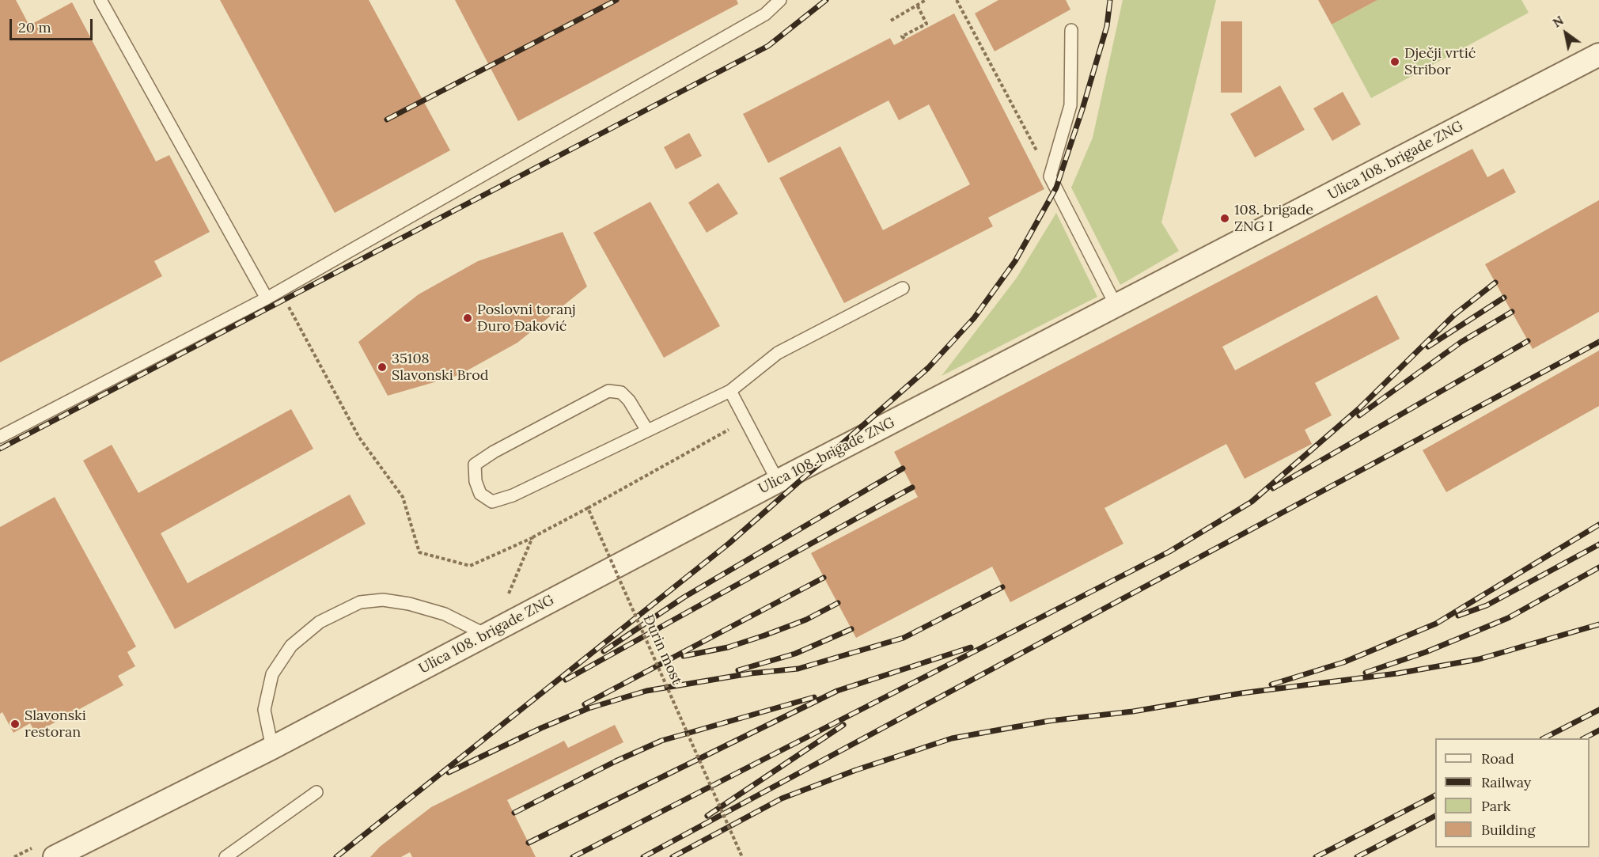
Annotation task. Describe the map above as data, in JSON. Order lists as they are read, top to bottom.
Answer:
{
  "streets": {
    "street": ["Ulica 108. brigade ZNG"],
    "path": ["Đurin most"]
  },
  "places": [
    "Dječji vrtić Stribor",
    "108. brigade ZNG I",
    "Poslovni toranj Đuro Đaković",
    "35108 Slavonski Brod",
    "Slavonski restoran"
  ],
  "legend": [
    "Road",
    "Railway",
    "Park",
    "Building"
  ],
  "scale_bar": "20 m",
  "north": "top left"
}
